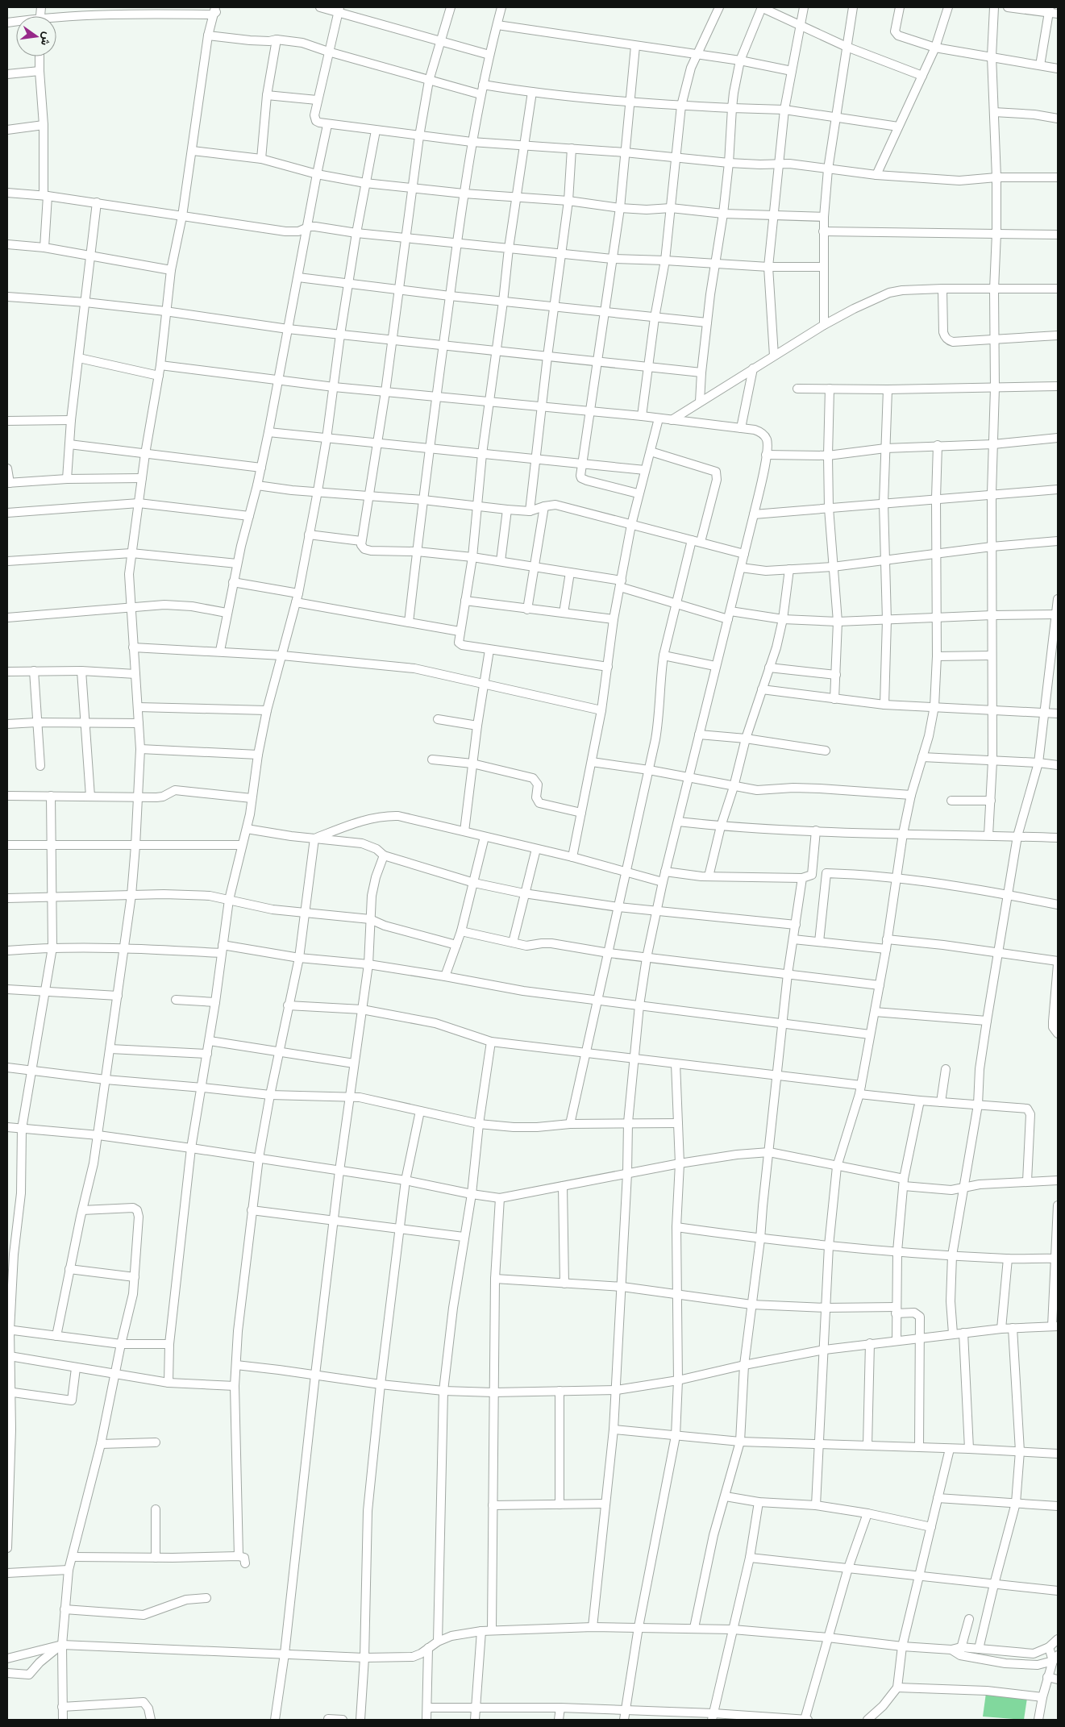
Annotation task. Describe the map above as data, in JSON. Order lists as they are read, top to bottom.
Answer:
{
  "north": "right"
}
